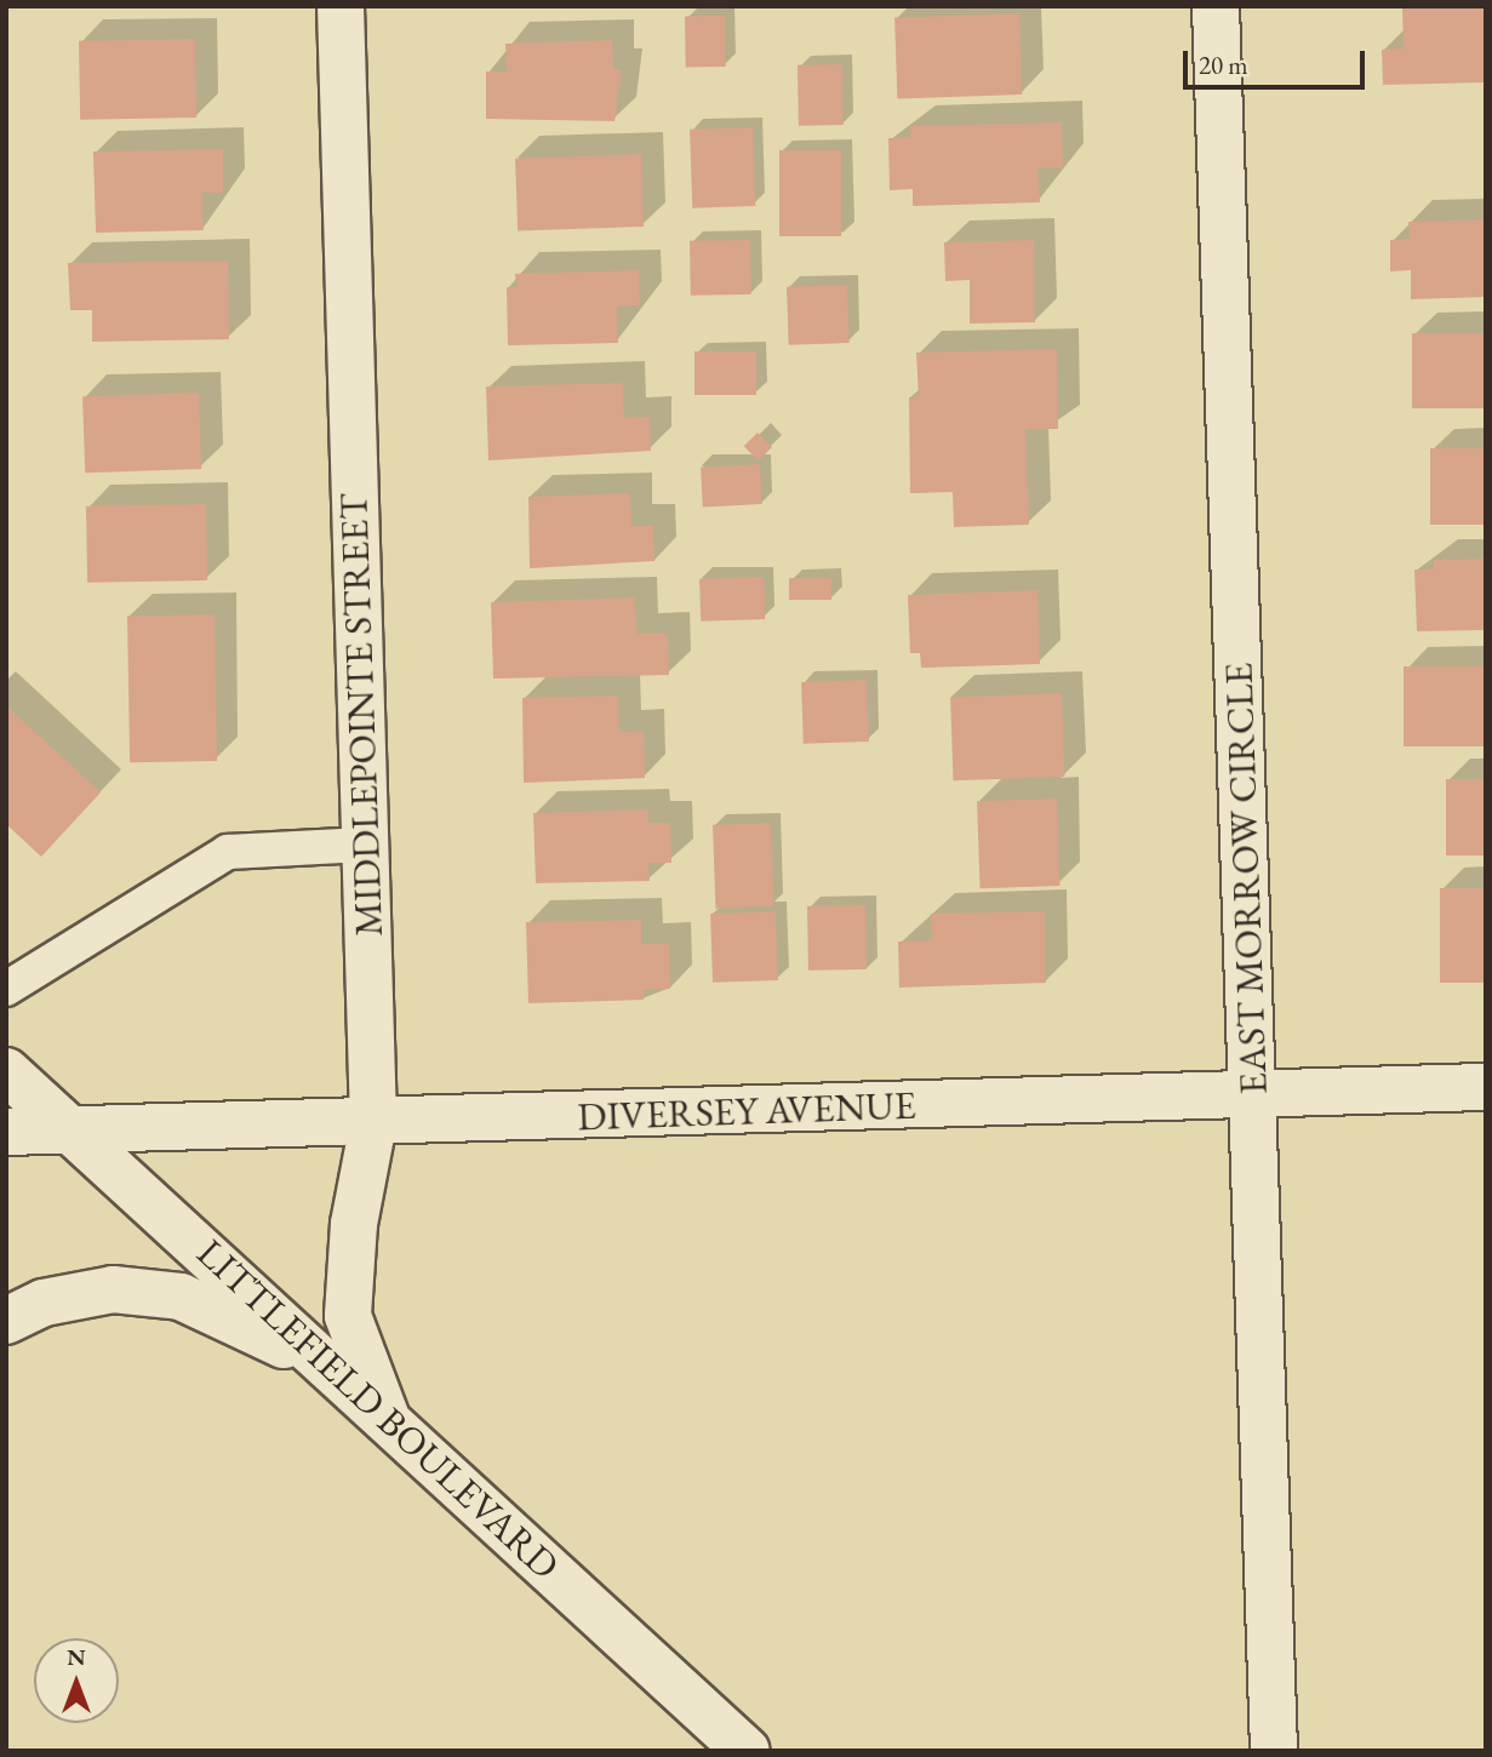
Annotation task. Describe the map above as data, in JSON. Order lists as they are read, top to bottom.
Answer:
{
  "streets": {
    "street": [
      "MIDDLEPOINTE STREET",
      "EAST MORROW CIRCLE",
      "DIVERSEY AVENUE",
      "LITTLEFIELD BOULEVARD"
    ]
  },
  "crossings": [
    ["MIDDLEPOINTE STREET", "DIVERSEY AVENUE"],
    ["MIDDLEPOINTE STREET", "LITTLEFIELD BOULEVARD"],
    ["EAST MORROW CIRCLE", "DIVERSEY AVENUE"],
    ["DIVERSEY AVENUE", "LITTLEFIELD BOULEVARD"]
  ],
  "scale_bar": "20 m",
  "north": "top"
}
